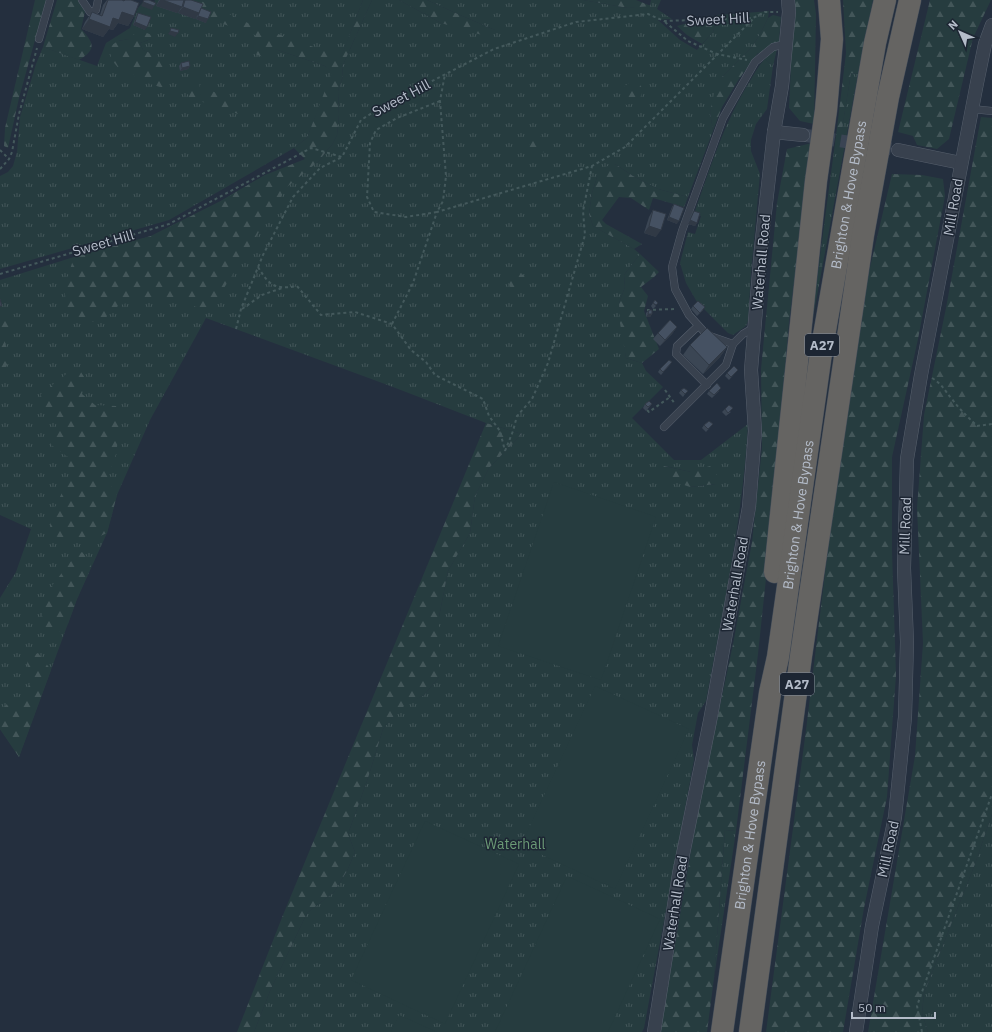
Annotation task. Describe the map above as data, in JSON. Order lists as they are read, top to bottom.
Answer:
{
  "streets": {
    "highway": ["Brighton & Hove Bypass", "A27"],
    "street": ["Mill Road", "Waterhall Road"],
    "path": ["Sweet Hill"]
  },
  "crossings": [
    ["Sweet Hill", "Waterhall Road"]
  ],
  "parks": ["Waterhall"],
  "scale_bar": "50 m",
  "north": "top left"
}
